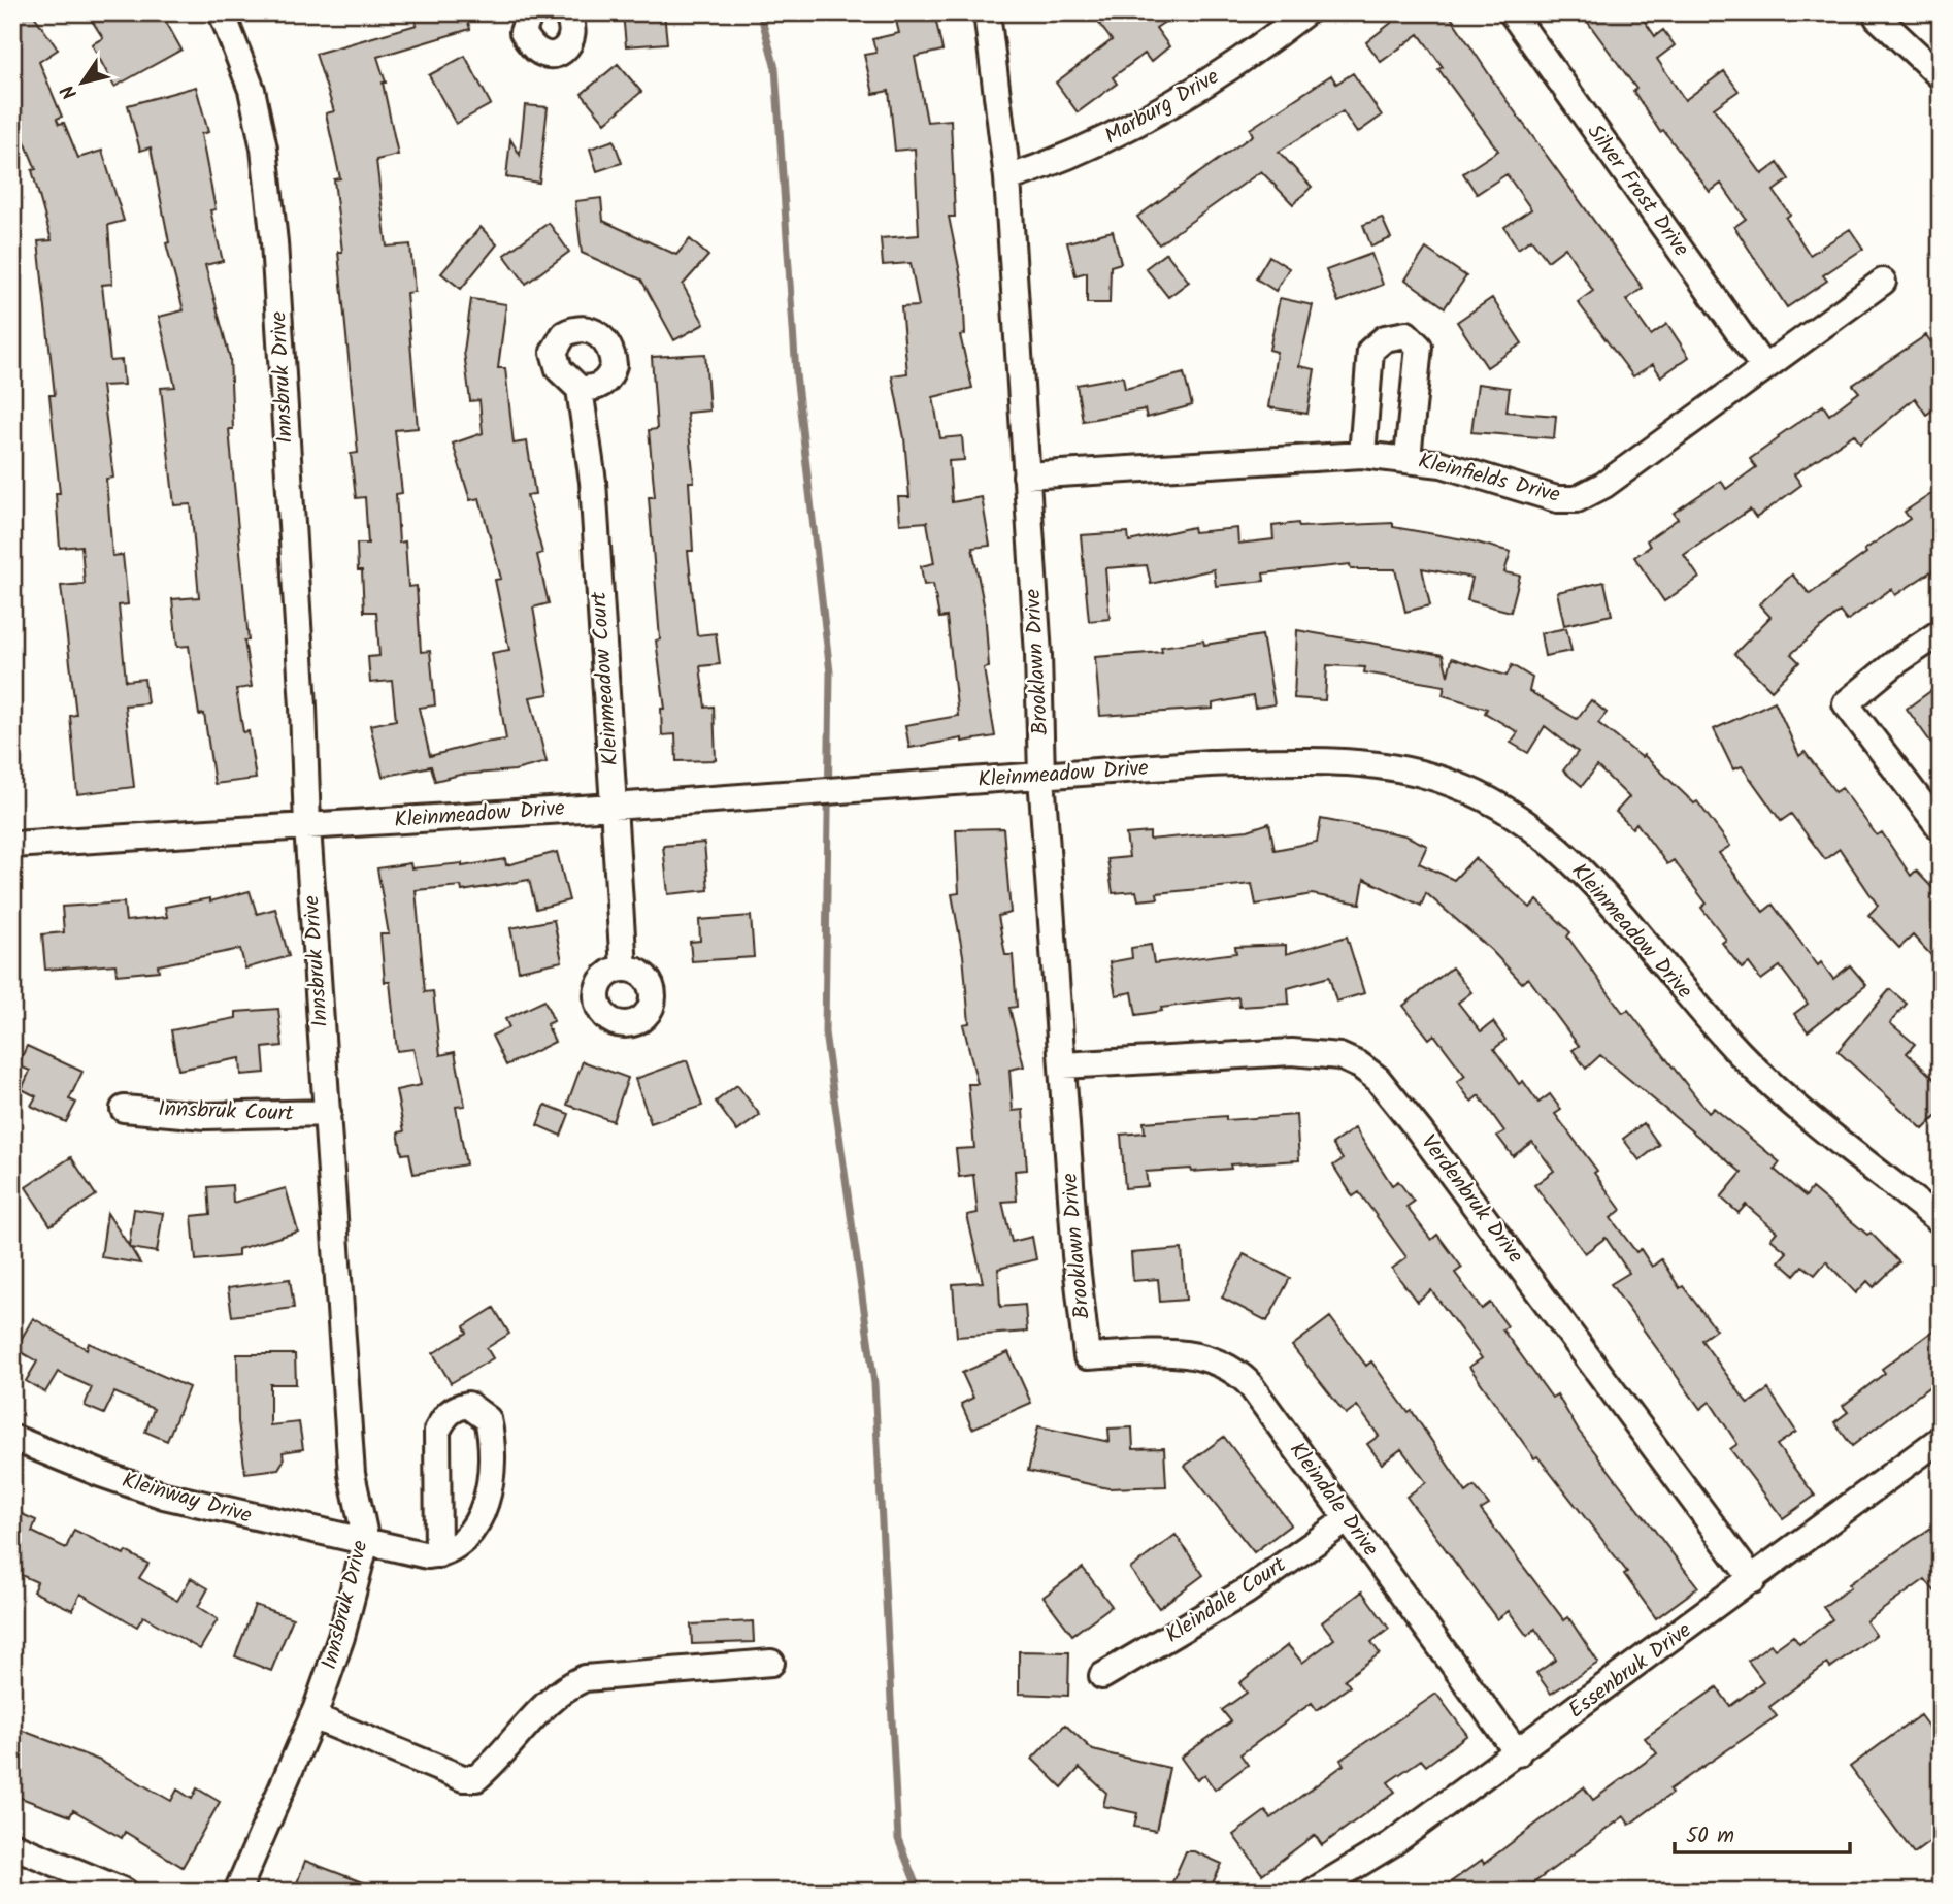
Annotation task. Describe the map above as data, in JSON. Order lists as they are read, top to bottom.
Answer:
{
  "streets": {
    "street": [
      "Marburg Drive",
      "Silver Frost Drive",
      "Innsbruk Drive",
      "Kleinfields Drive",
      "Brooklawn Drive",
      "Kleinmeadow Court",
      "Kleinmeadow Drive",
      "Innsbruk Court",
      "Verdenbruk Drive",
      "Kleinway Drive",
      "Kleindale Drive",
      "Kleindale Court",
      "Essenbruk Drive"
    ]
  },
  "crossings": [
    ["Marburg Drive", "Brooklawn Drive"],
    ["Silver Frost Drive", "Kleinfields Drive"],
    ["Innsbruk Drive", "Kleinmeadow Drive"],
    ["Innsbruk Drive", "Innsbruk Court"],
    ["Innsbruk Drive", "Kleinway Drive"],
    ["Kleinfields Drive", "Brooklawn Drive"],
    ["Brooklawn Drive", "Kleinmeadow Drive"],
    ["Brooklawn Drive", "Verdenbruk Drive"],
    ["Brooklawn Drive", "Kleindale Drive"],
    ["Kleinmeadow Court", "Kleinmeadow Drive"],
    ["Verdenbruk Drive", "Essenbruk Drive"],
    ["Kleindale Drive", "Kleindale Court"],
    ["Kleindale Drive", "Essenbruk Drive"]
  ],
  "scale_bar": "50 m",
  "north": "bottom left"
}
